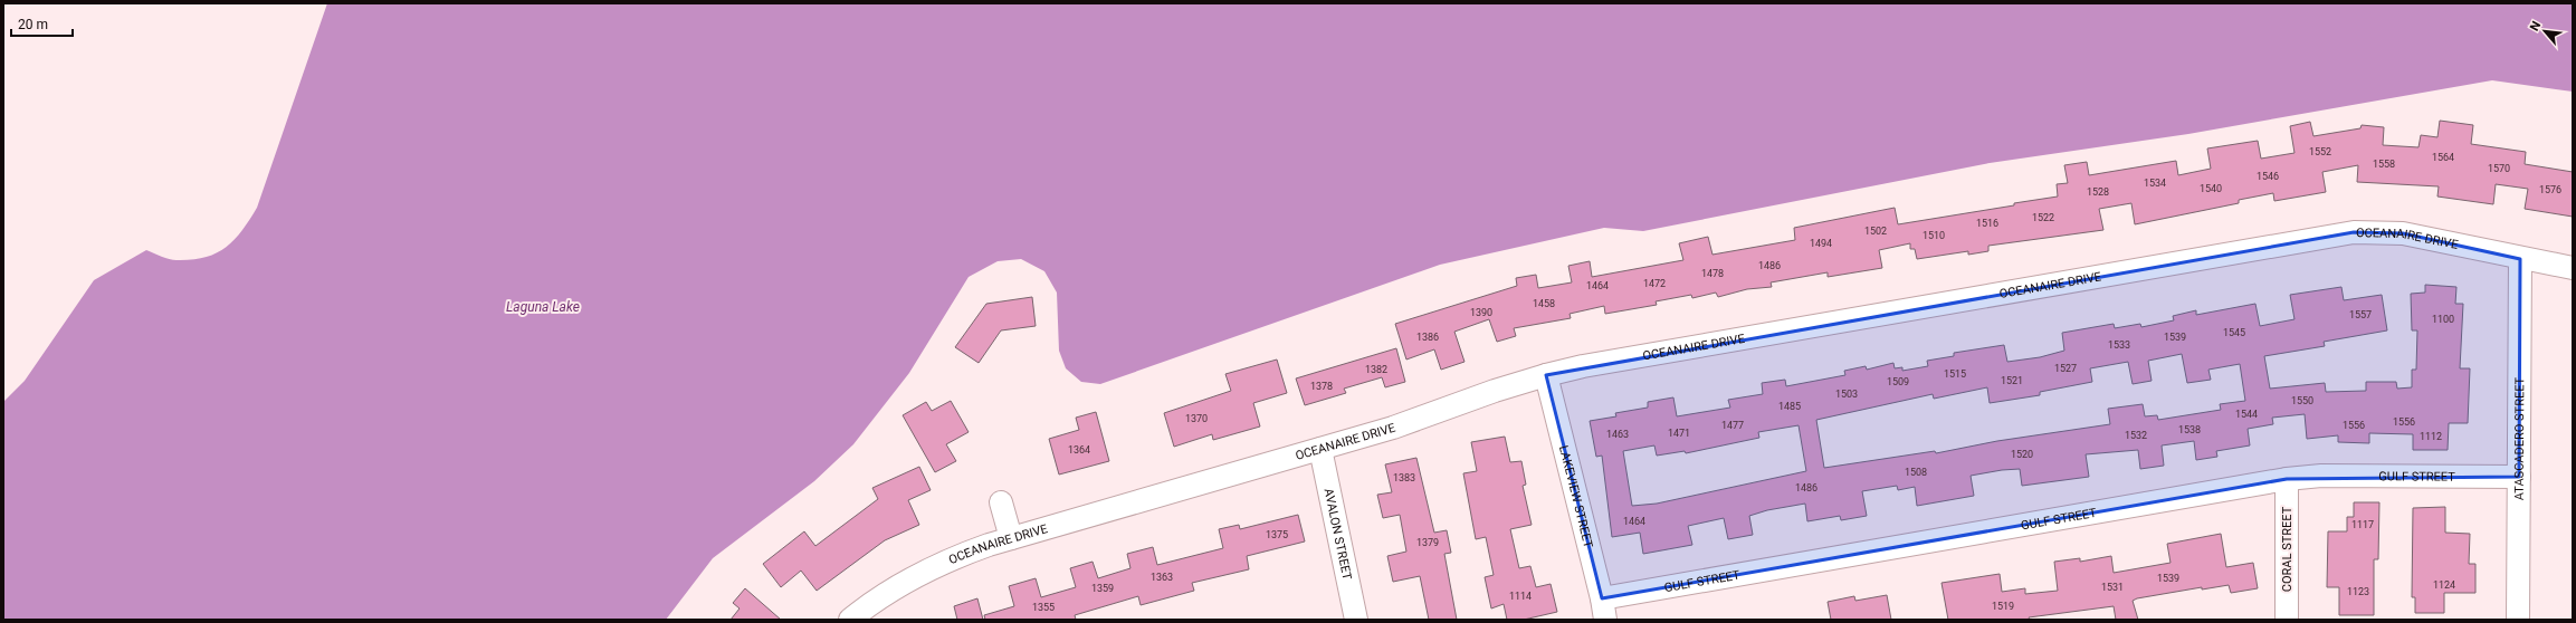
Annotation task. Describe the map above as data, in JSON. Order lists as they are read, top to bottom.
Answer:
{
  "streets": {
    "street": [
      "OCEANAIRE DRIVE",
      "ATASCADERO STREET",
      "GULF STREET",
      "LAKEVIEW STREET",
      "AVALON STREET",
      "CORAL STREET"
    ]
  },
  "crossings": [
    ["OCEANAIRE DRIVE", "ATASCADERO STREET"],
    ["OCEANAIRE DRIVE", "LAKEVIEW STREET"],
    ["OCEANAIRE DRIVE", "AVALON STREET"],
    ["ATASCADERO STREET", "GULF STREET"],
    ["GULF STREET", "LAKEVIEW STREET"],
    ["GULF STREET", "CORAL STREET"]
  ],
  "water": ["Laguna Lake"],
  "house_numbers": [
    "1552",
    "1564",
    "1558",
    "1570",
    "1546",
    "1534",
    "1540",
    "1576",
    "1528",
    "1522",
    "1516",
    "1502",
    "1510",
    "1494",
    "1486",
    "1478",
    "1472",
    "1464",
    "1458",
    "1390",
    "1557",
    "1100",
    "1545",
    "1386",
    "1539",
    "1533",
    "1527",
    "1382",
    "1515",
    "1521",
    "1509",
    "1378",
    "1503",
    "1550",
    "1485",
    "1544",
    "1370",
    "1556",
    "1477",
    "1556",
    "1538",
    "1471",
    "1463",
    "1532",
    "1112",
    "1364",
    "1520",
    "1508",
    "1383",
    "1486",
    "1464",
    "1117",
    "1375",
    "1379",
    "1363",
    "1539",
    "1124",
    "1531",
    "1359",
    "1123",
    "1114",
    "1519",
    "1355"
  ],
  "scale_bar": "20 m",
  "north": "top left"
}
